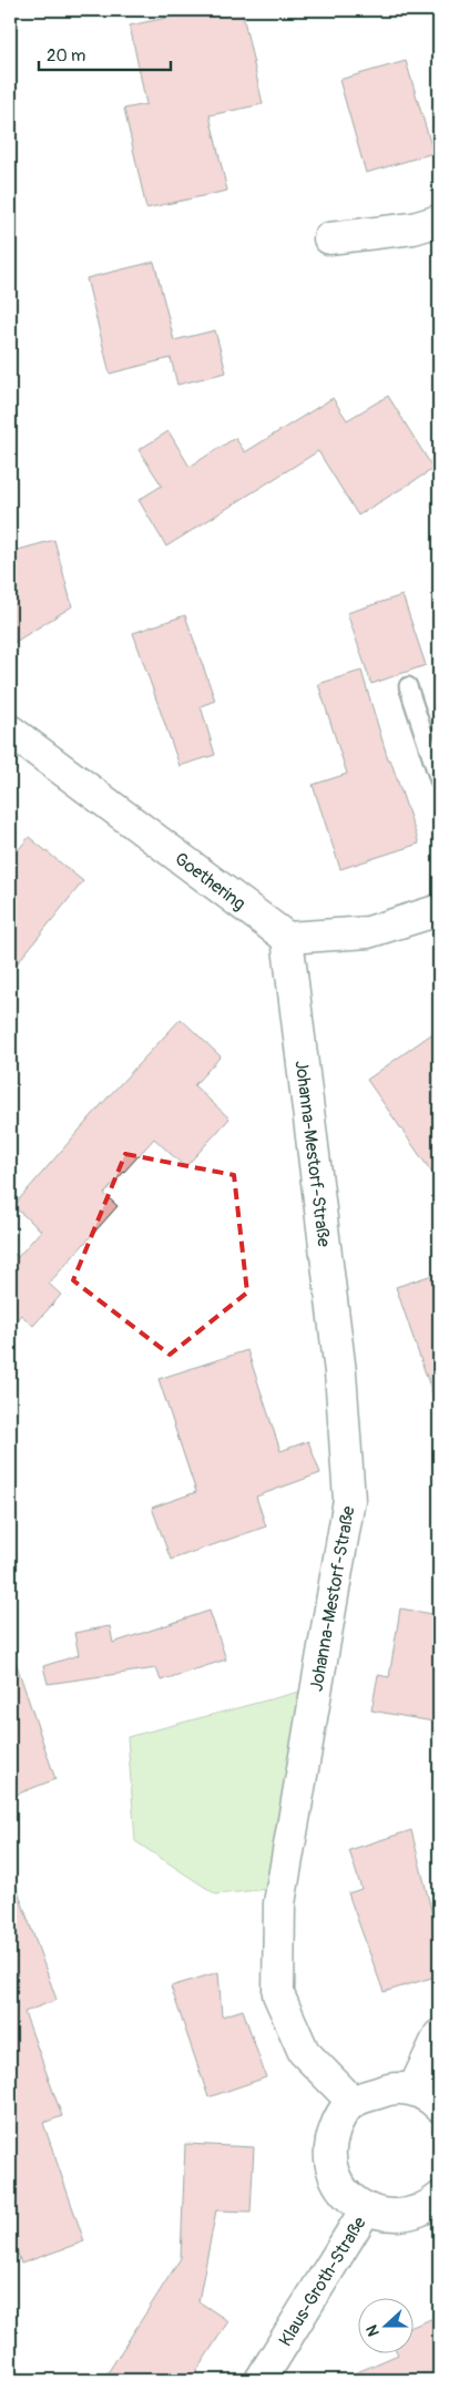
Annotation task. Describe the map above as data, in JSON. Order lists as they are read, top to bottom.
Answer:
{
  "streets": {
    "street": ["Goethering", "Johanna-Mestorf-Straße", "Klaus-Groth-Straße"]
  },
  "crossings": [
    ["Goethering", "Johanna-Mestorf-Straße"],
    ["Johanna-Mestorf-Straße", "Klaus-Groth-Straße"]
  ],
  "scale_bar": "20 m",
  "north": "left"
}
